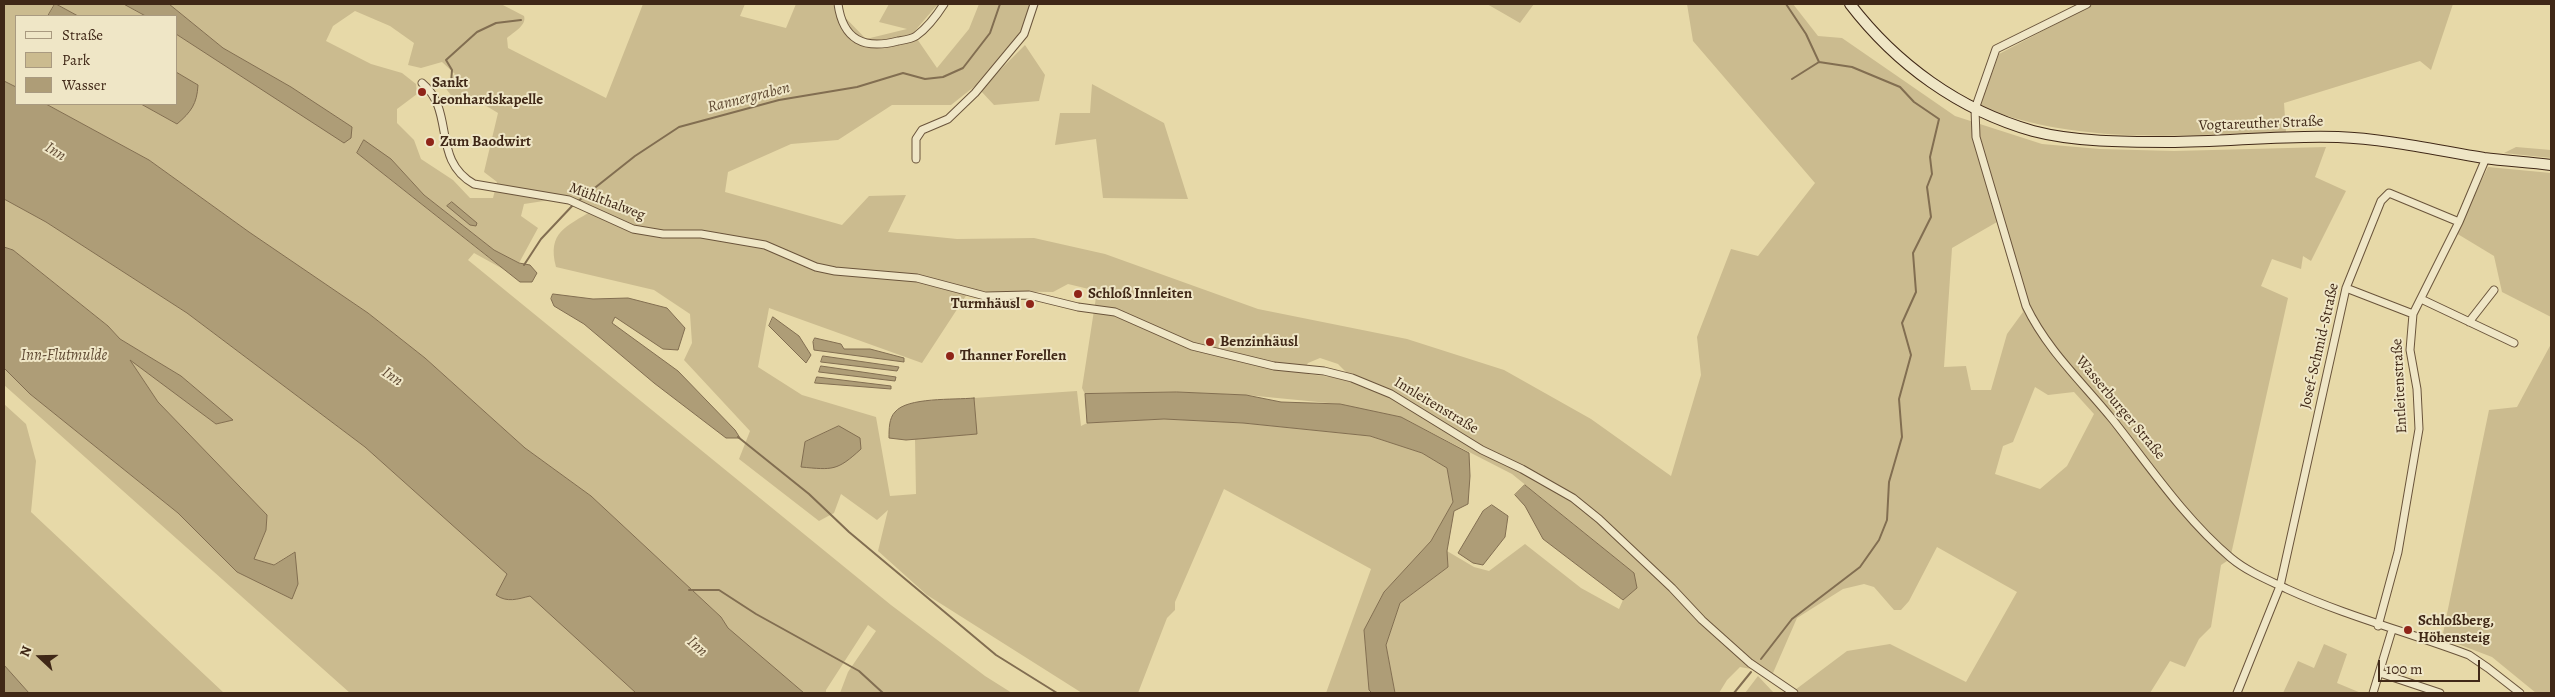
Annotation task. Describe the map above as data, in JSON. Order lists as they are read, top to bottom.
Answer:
{
  "streets": {
    "main road": ["Vogtareuther Straße"],
    "street": [
      "Mühlthalweg",
      "Josef-Schmid-Straße",
      "Entleitenstraße",
      "Innleitenstraße",
      "Wasserburger Straße"
    ]
  },
  "crossings": [
    ["Vogtareuther Straße", "Entleitenstraße"],
    ["Vogtareuther Straße", "Wasserburger Straße"],
    ["Mühlthalweg", "Innleitenstraße"],
    ["Josef-Schmid-Straße", "Entleitenstraße"],
    ["Josef-Schmid-Straße", "Wasserburger Straße"],
    ["Entleitenstraße", "Wasserburger Straße"]
  ],
  "water": ["Rannergraben", "Inn", "Inn-Flutmulde"],
  "places": [
    "Sankt Leonhardskapelle",
    "Zum Baodwirt",
    "Schloß Innleiten",
    "Turmhäusl",
    "Benzinhäusl",
    "Thanner Forellen",
    "Schloßberg, Höhensteig"
  ],
  "legend": ["Straße", "Park", "Wasser"],
  "scale_bar": "100 m",
  "north": "left"
}
